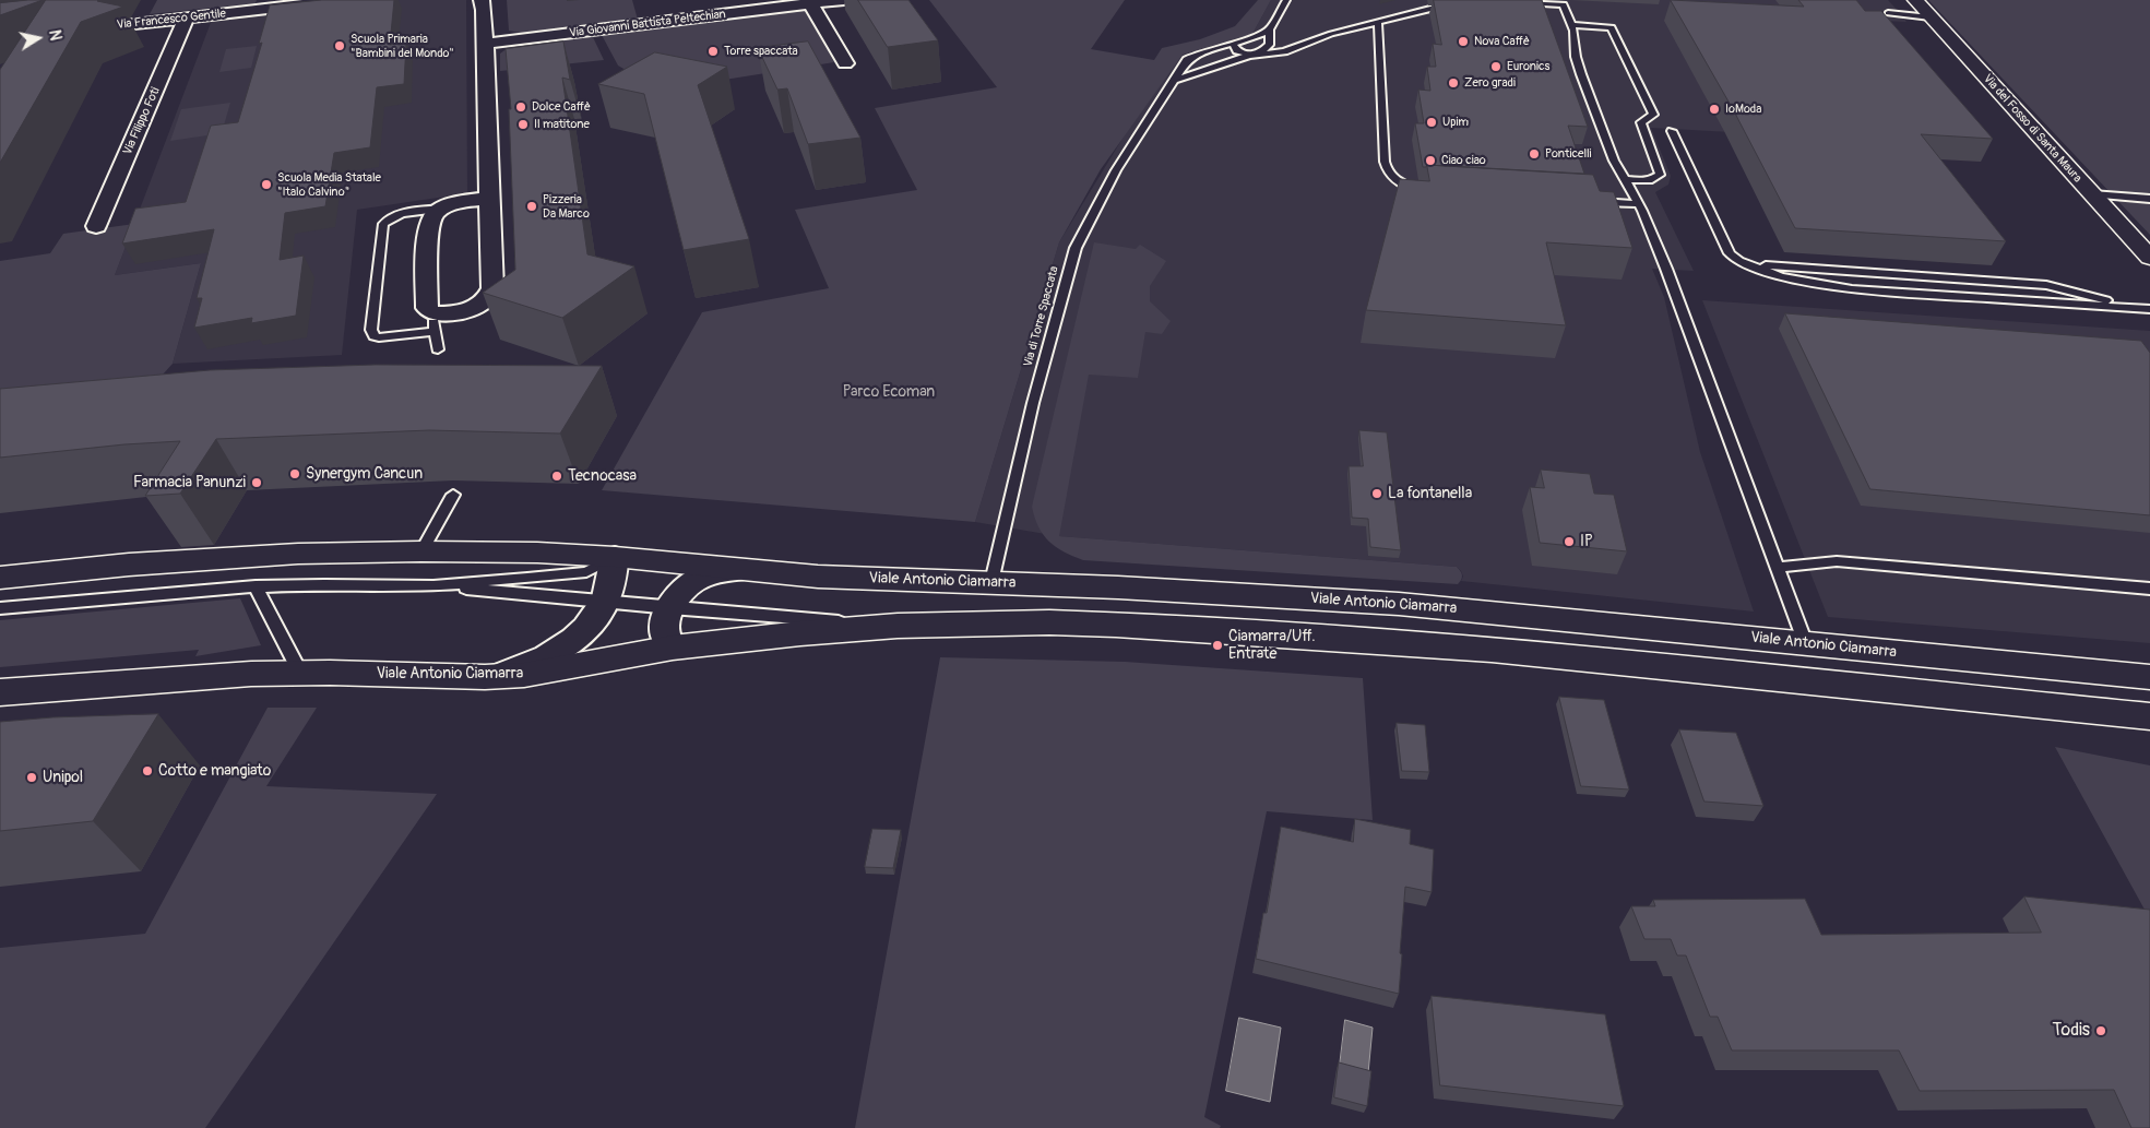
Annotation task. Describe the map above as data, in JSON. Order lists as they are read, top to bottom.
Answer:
{
  "streets": {
    "street": [
      "Via Francesco Gentile",
      "Via Giovanni Battista Peltechian",
      "Via Filippo Foti",
      "Via del Fosso di Santa Maura",
      "Viale Antonio Ciamarra"
    ],
    "lane": ["Via di Torre Spaccata"]
  },
  "crossings": [
    ["Via Francesco Gentile", "Via Filippo Foti"],
    ["Via di Torre Spaccata", "Viale Antonio Ciamarra"]
  ],
  "parks": ["Parco Ecoman"],
  "places": [
    "Nova Caffè",
    "Scuola Primaria \"Bambini del Mondo\"",
    "Torre spaccata",
    "Euronics",
    "Zero gradi",
    "Dolce Caffè",
    "IoModa",
    "Upim",
    "Il matitone",
    "Ponticelli",
    "Ciao ciao",
    "Scuola Media Statale \"Italo Calvino\"",
    "Pizzeria Da Marco",
    "Synergym Cancun",
    "Tecnocasa",
    "Farmacia Panunzi",
    "La fontanella",
    "IP",
    "Ciamarra/Uff. Entrate",
    "Cotto e mangiato",
    "Unipol",
    "Todis"
  ],
  "north": "right"
}
